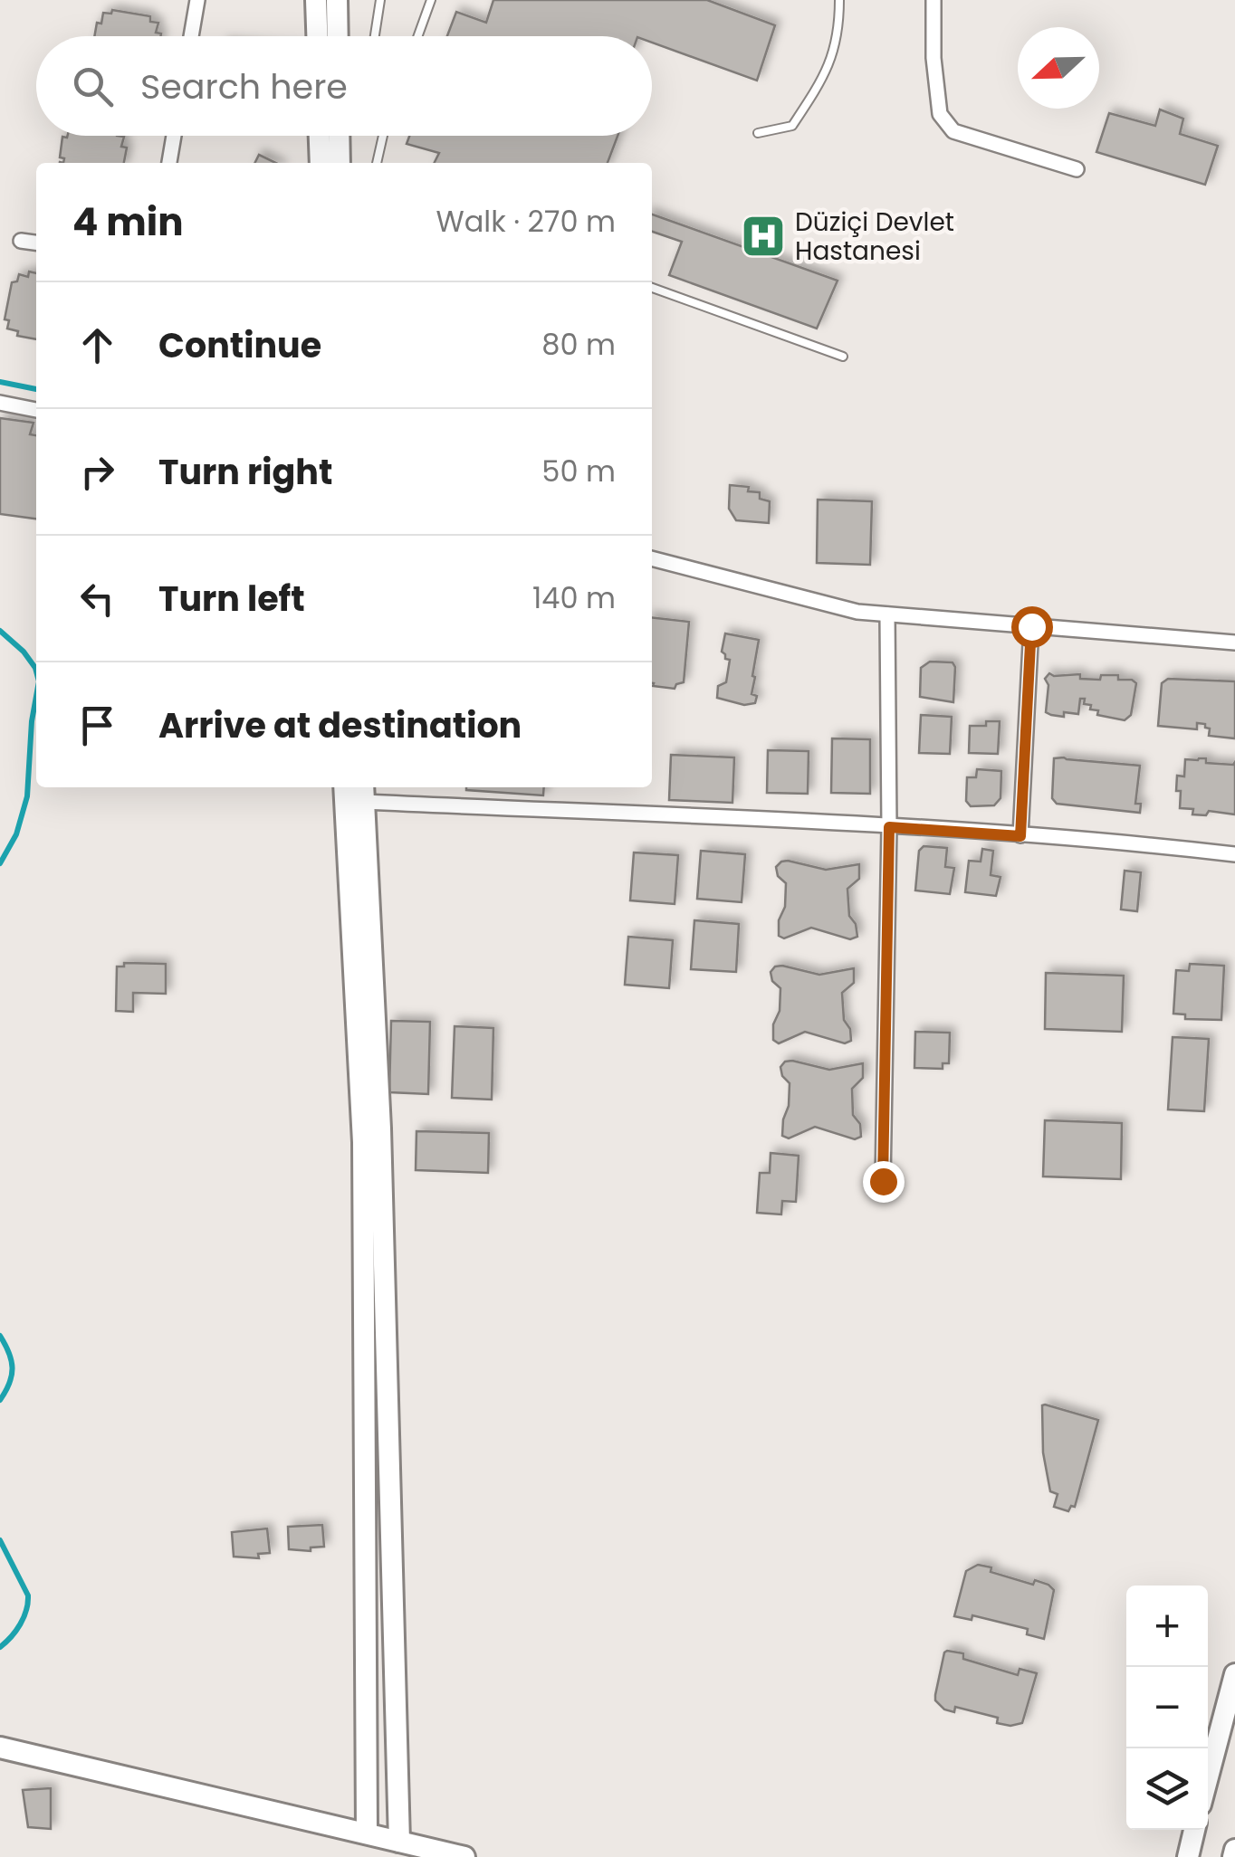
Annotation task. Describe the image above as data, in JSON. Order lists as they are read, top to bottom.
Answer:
{
  "places": {
    "hospital": ["Düziçi Devlet Hastanesi"]
  },
  "north": "left",
  "page": {
    "search": "Search here",
    "heading": ["4 min", "Walk · 270 m"],
    "list": [
      ["Continue", "80 m"],
      ["Turn right", "50 m"],
      ["Turn left", "140 m"],
      "Arrive at destination"
    ],
    "map_buttons": ["+", "−"]
  }
}
